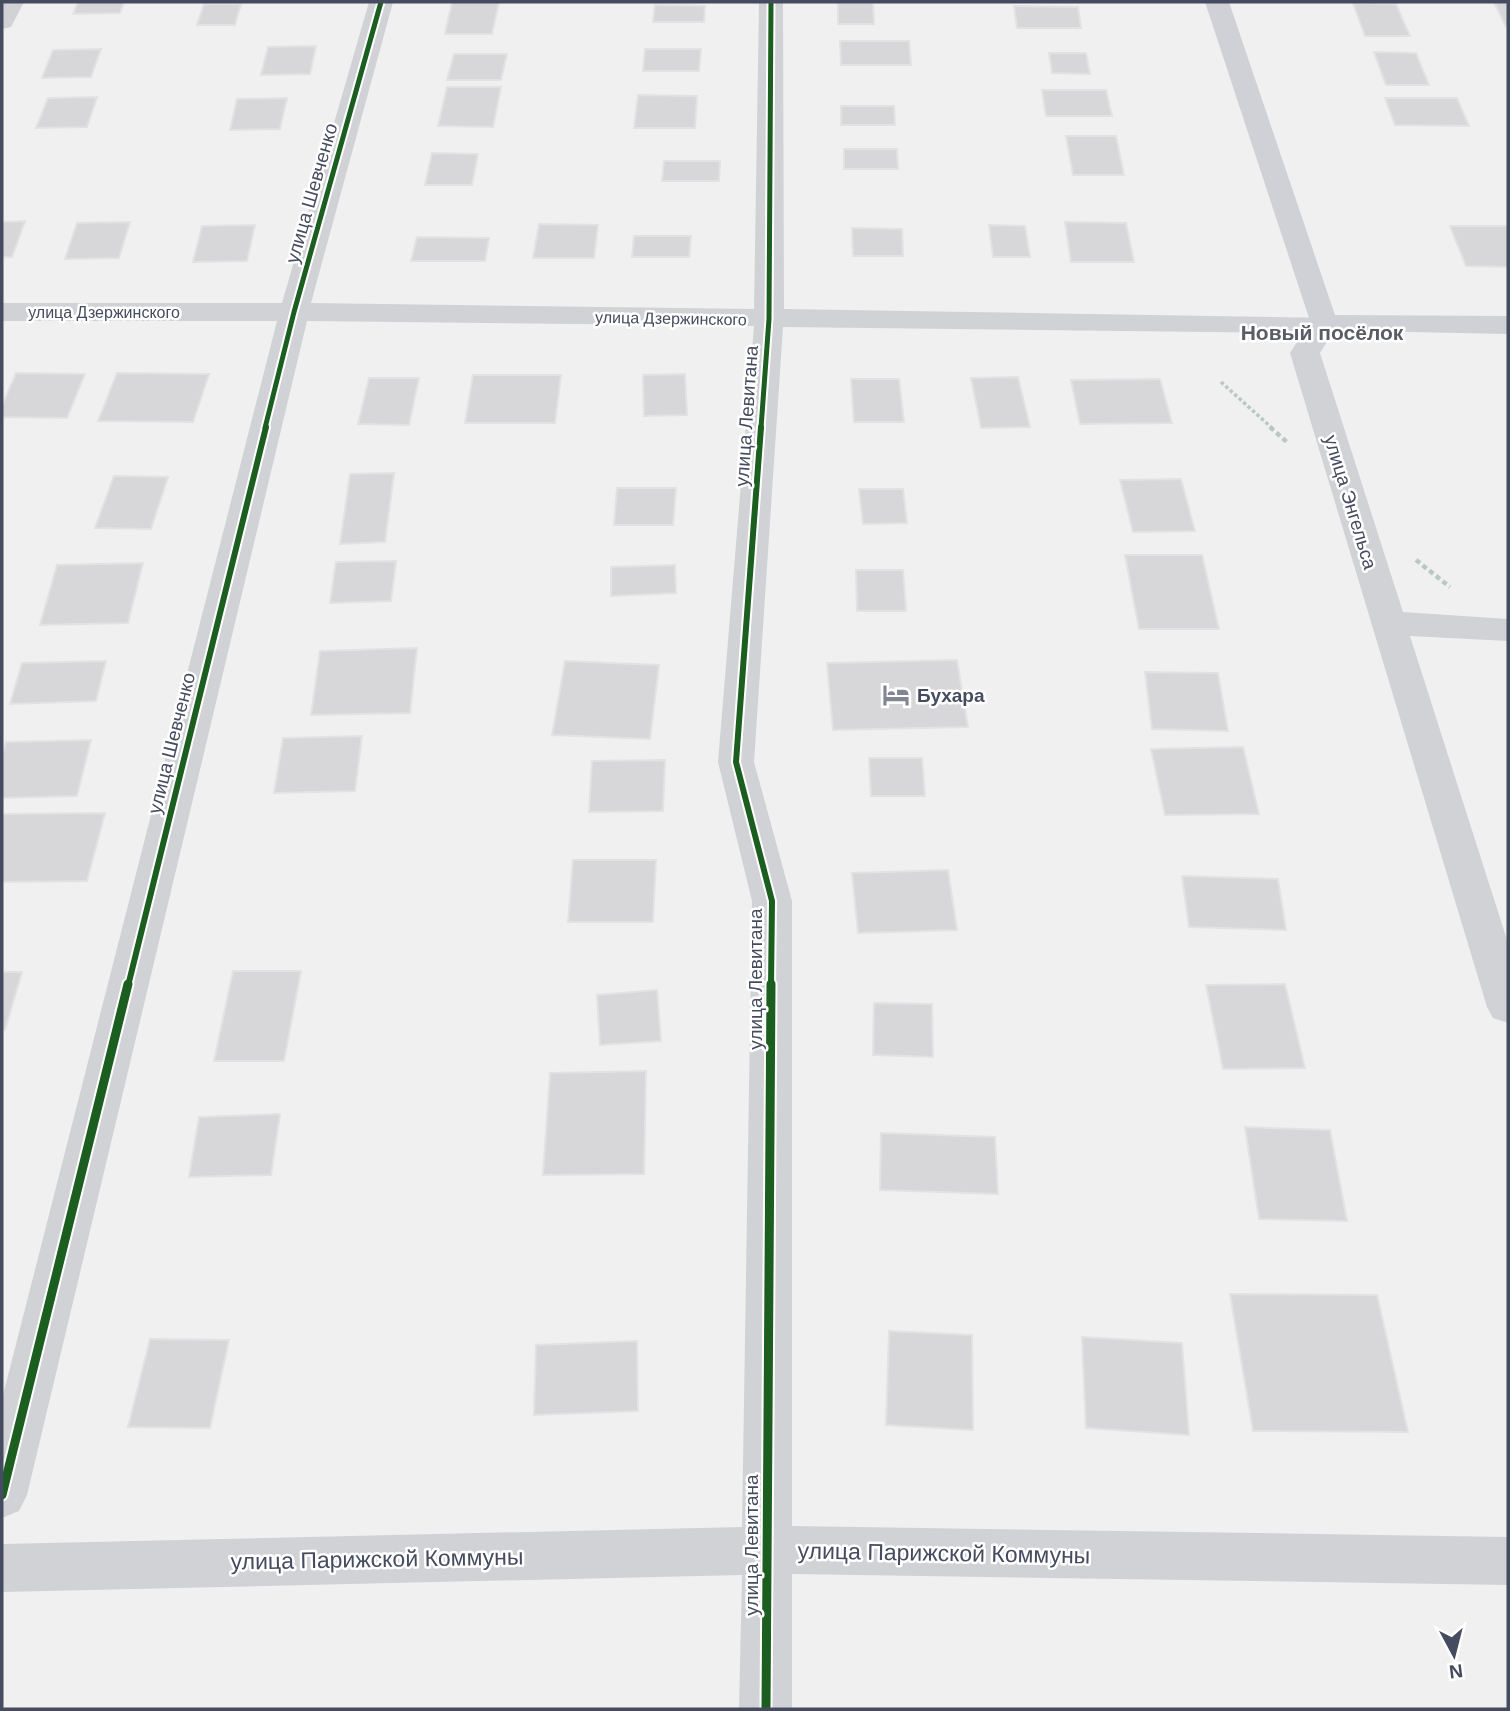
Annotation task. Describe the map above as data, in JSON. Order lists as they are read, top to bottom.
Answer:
{
  "streets": {
    "street": [
      "улица Шевченко",
      "улица Дзержинского",
      "улица Левитана",
      "улица Энгельса",
      "улица Парижской Коммуны"
    ]
  },
  "crossings": [
    ["улица Шевченко", "улица Дзержинского"],
    ["улица Дзержинского", "улица Левитана"],
    ["улица Дзержинского", "улица Энгельса"],
    ["улица Левитана", "улица Парижской Коммуны"]
  ],
  "districts": ["Новый посёлок"],
  "places": {
    "hotel": ["Бухара"]
  },
  "north": "bottom"
}
